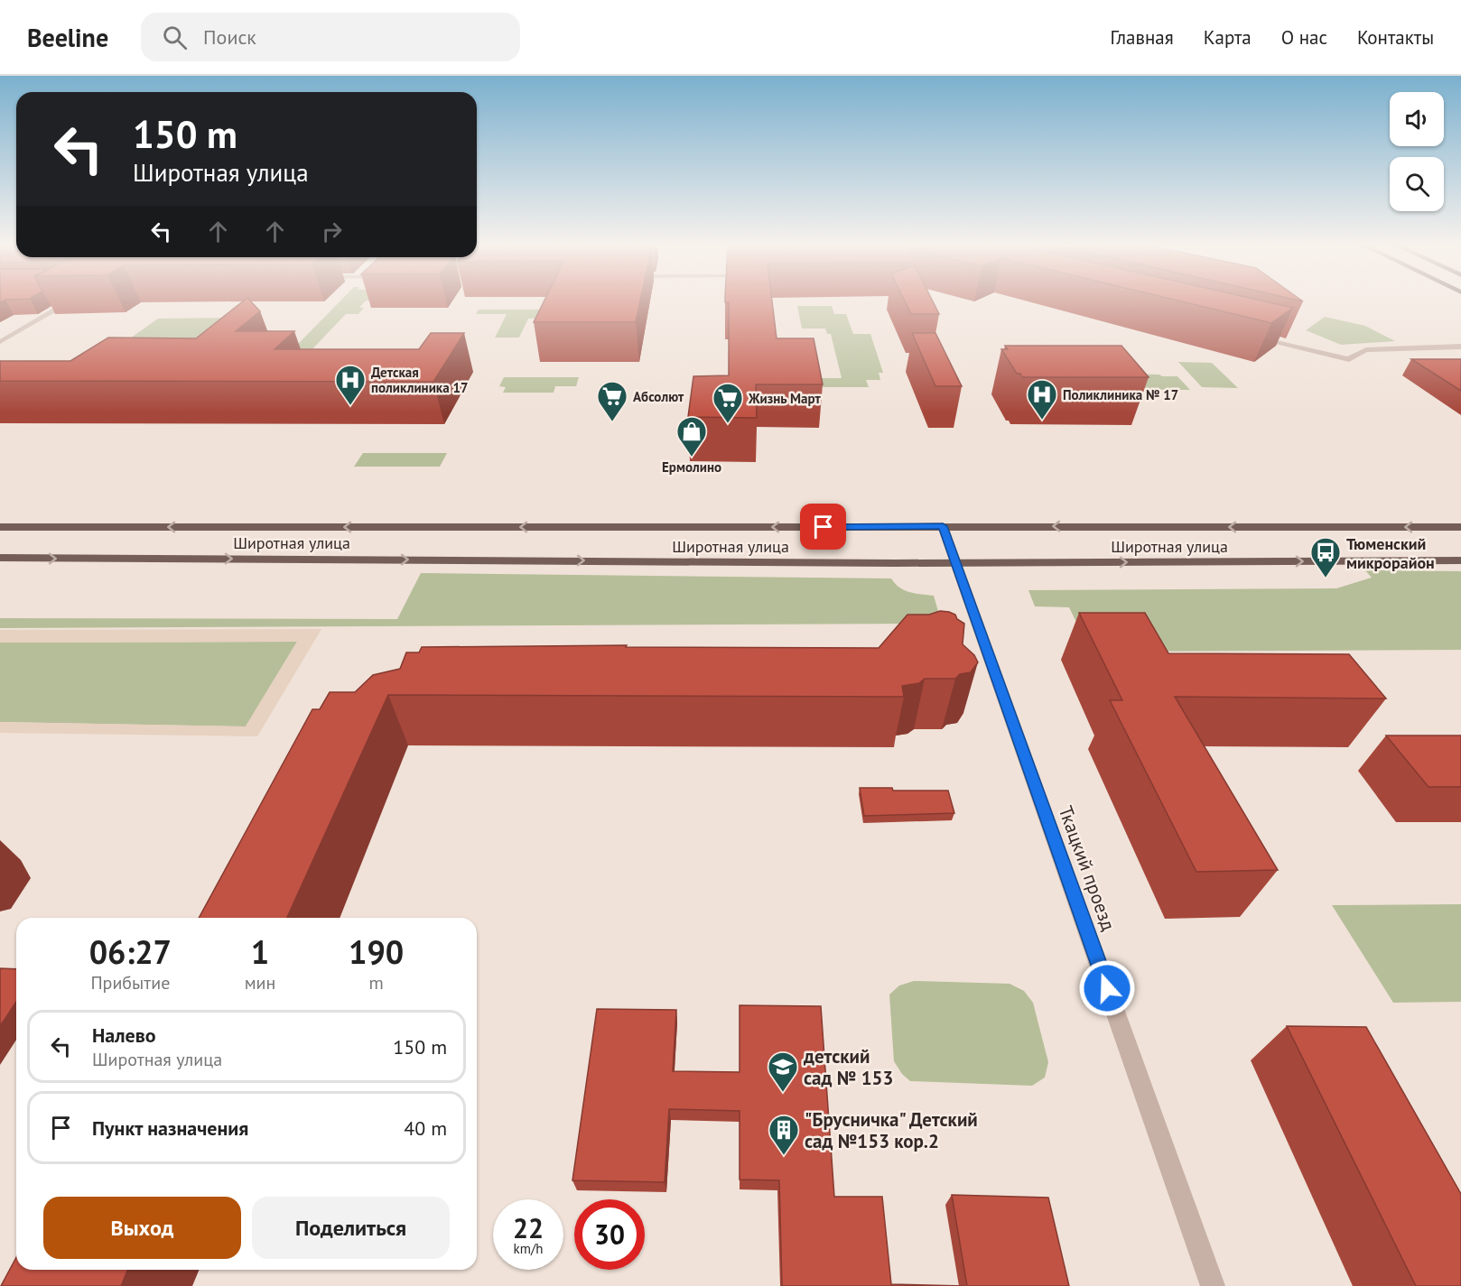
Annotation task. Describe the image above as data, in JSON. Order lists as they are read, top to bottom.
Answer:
{
  "streets": {
    "main road": ["Широтная улица"],
    "street": ["Ткацкий проезд"]
  },
  "crossings": [
    ["Широтная улица", "Ткацкий проезд"]
  ],
  "places": {
    "hospital": ["Детская поликлиника 17", "Поликлиника № 17"],
    "supermarket": ["Абсолют", "Жизнь Март"],
    "shop": ["Ермолино"],
    "bus stop": ["Тюменский микрорайон"],
    "school or university": ["детский сад № 153"],
    "building": ["\"Брусничка\" Детский сад №153 кор.2"]
  },
  "page": {
    "header": "Beeline",
    "search": "Поиск",
    "nav": [
      "Главная",
      "Карта",
      "О нас",
      "Контакты"
    ],
    "turn": ["150 m", "Широтная улица"],
    "eta": [
      "06:27",
      "Прибытие",
      "1",
      "мин",
      "190",
      "m"
    ],
    "list": [
      {
        "name": "Налево",
        "note": "Широтная улица",
        "value": "150 m"
      },
      {
        "name": "Пункт назначения",
        "value": "40 m"
      }
    ],
    "buttons": ["Выход", "Поделиться"],
    "speed": "22 km/h",
    "limit": "30"
  }
}
